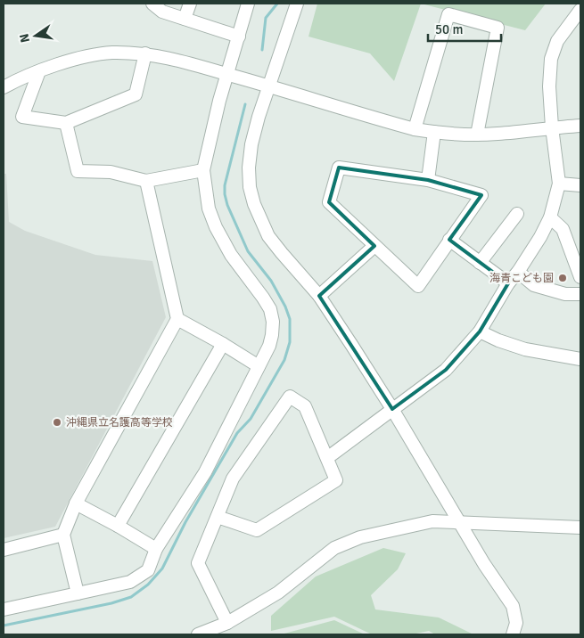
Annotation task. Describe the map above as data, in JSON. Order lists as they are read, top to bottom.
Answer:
{
  "places": ["海青こども園", "沖縄県立名護高等学校"],
  "scale_bar": "50 m",
  "north": "left"
}
